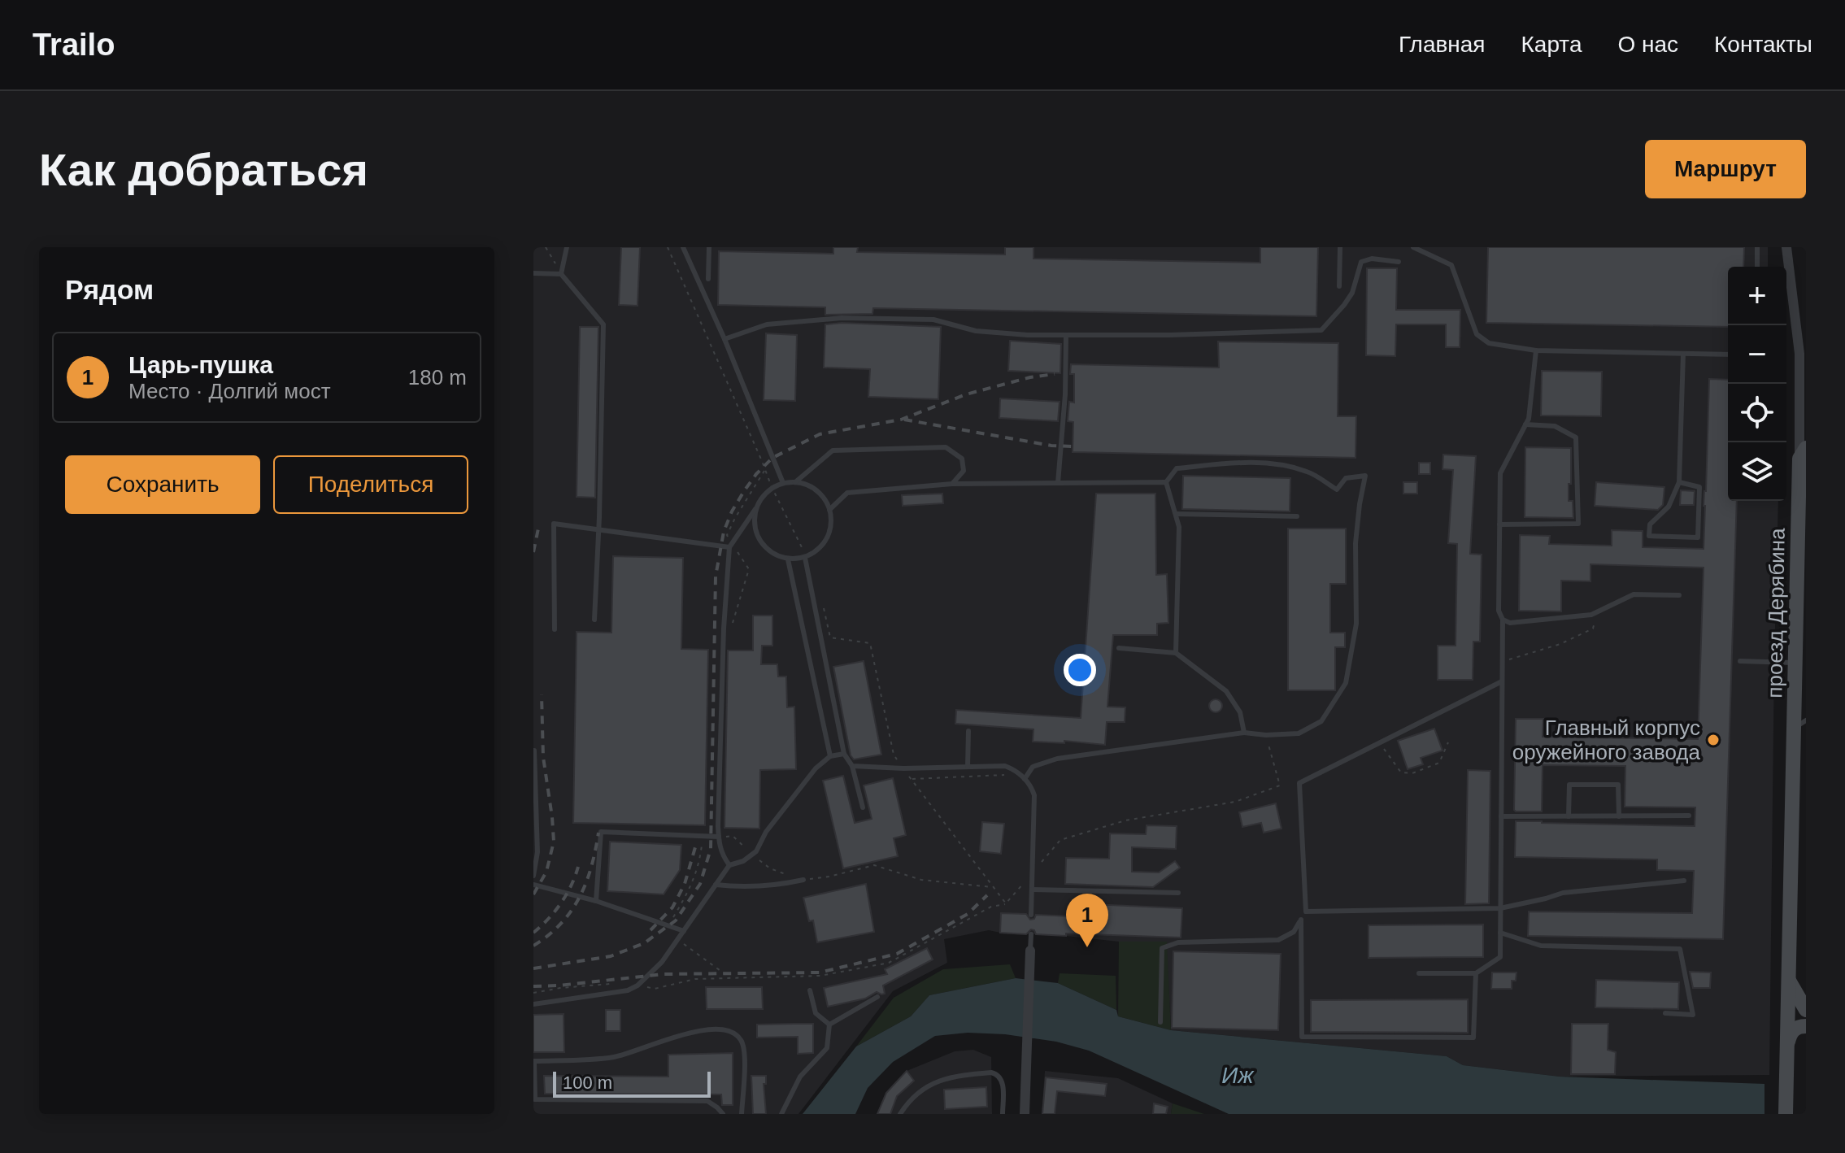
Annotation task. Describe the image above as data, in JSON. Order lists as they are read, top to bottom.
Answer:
{
  "streets": {
    "main road": ["проезд Дерябина"]
  },
  "water": ["Иж"],
  "places": ["Главный корпус оружейного завода"],
  "scale_bar": "100 m",
  "page": {
    "header": "Trailo",
    "nav": [
      "Главная",
      "Карта",
      "О нас",
      "Контакты"
    ],
    "buttons": [
      "Маршрут",
      ["Сохранить", "Поделиться"]
    ],
    "title": "Как добраться",
    "heading": "Рядом",
    "map_buttons": ["+", "−"],
    "list": [
      {
        "mark": "1",
        "name": "Царь-пушка",
        "note": "Место · Долгий мост",
        "value": "180 m"
      }
    ],
    "pins": "1",
    "scale": "100 m"
  }
}
